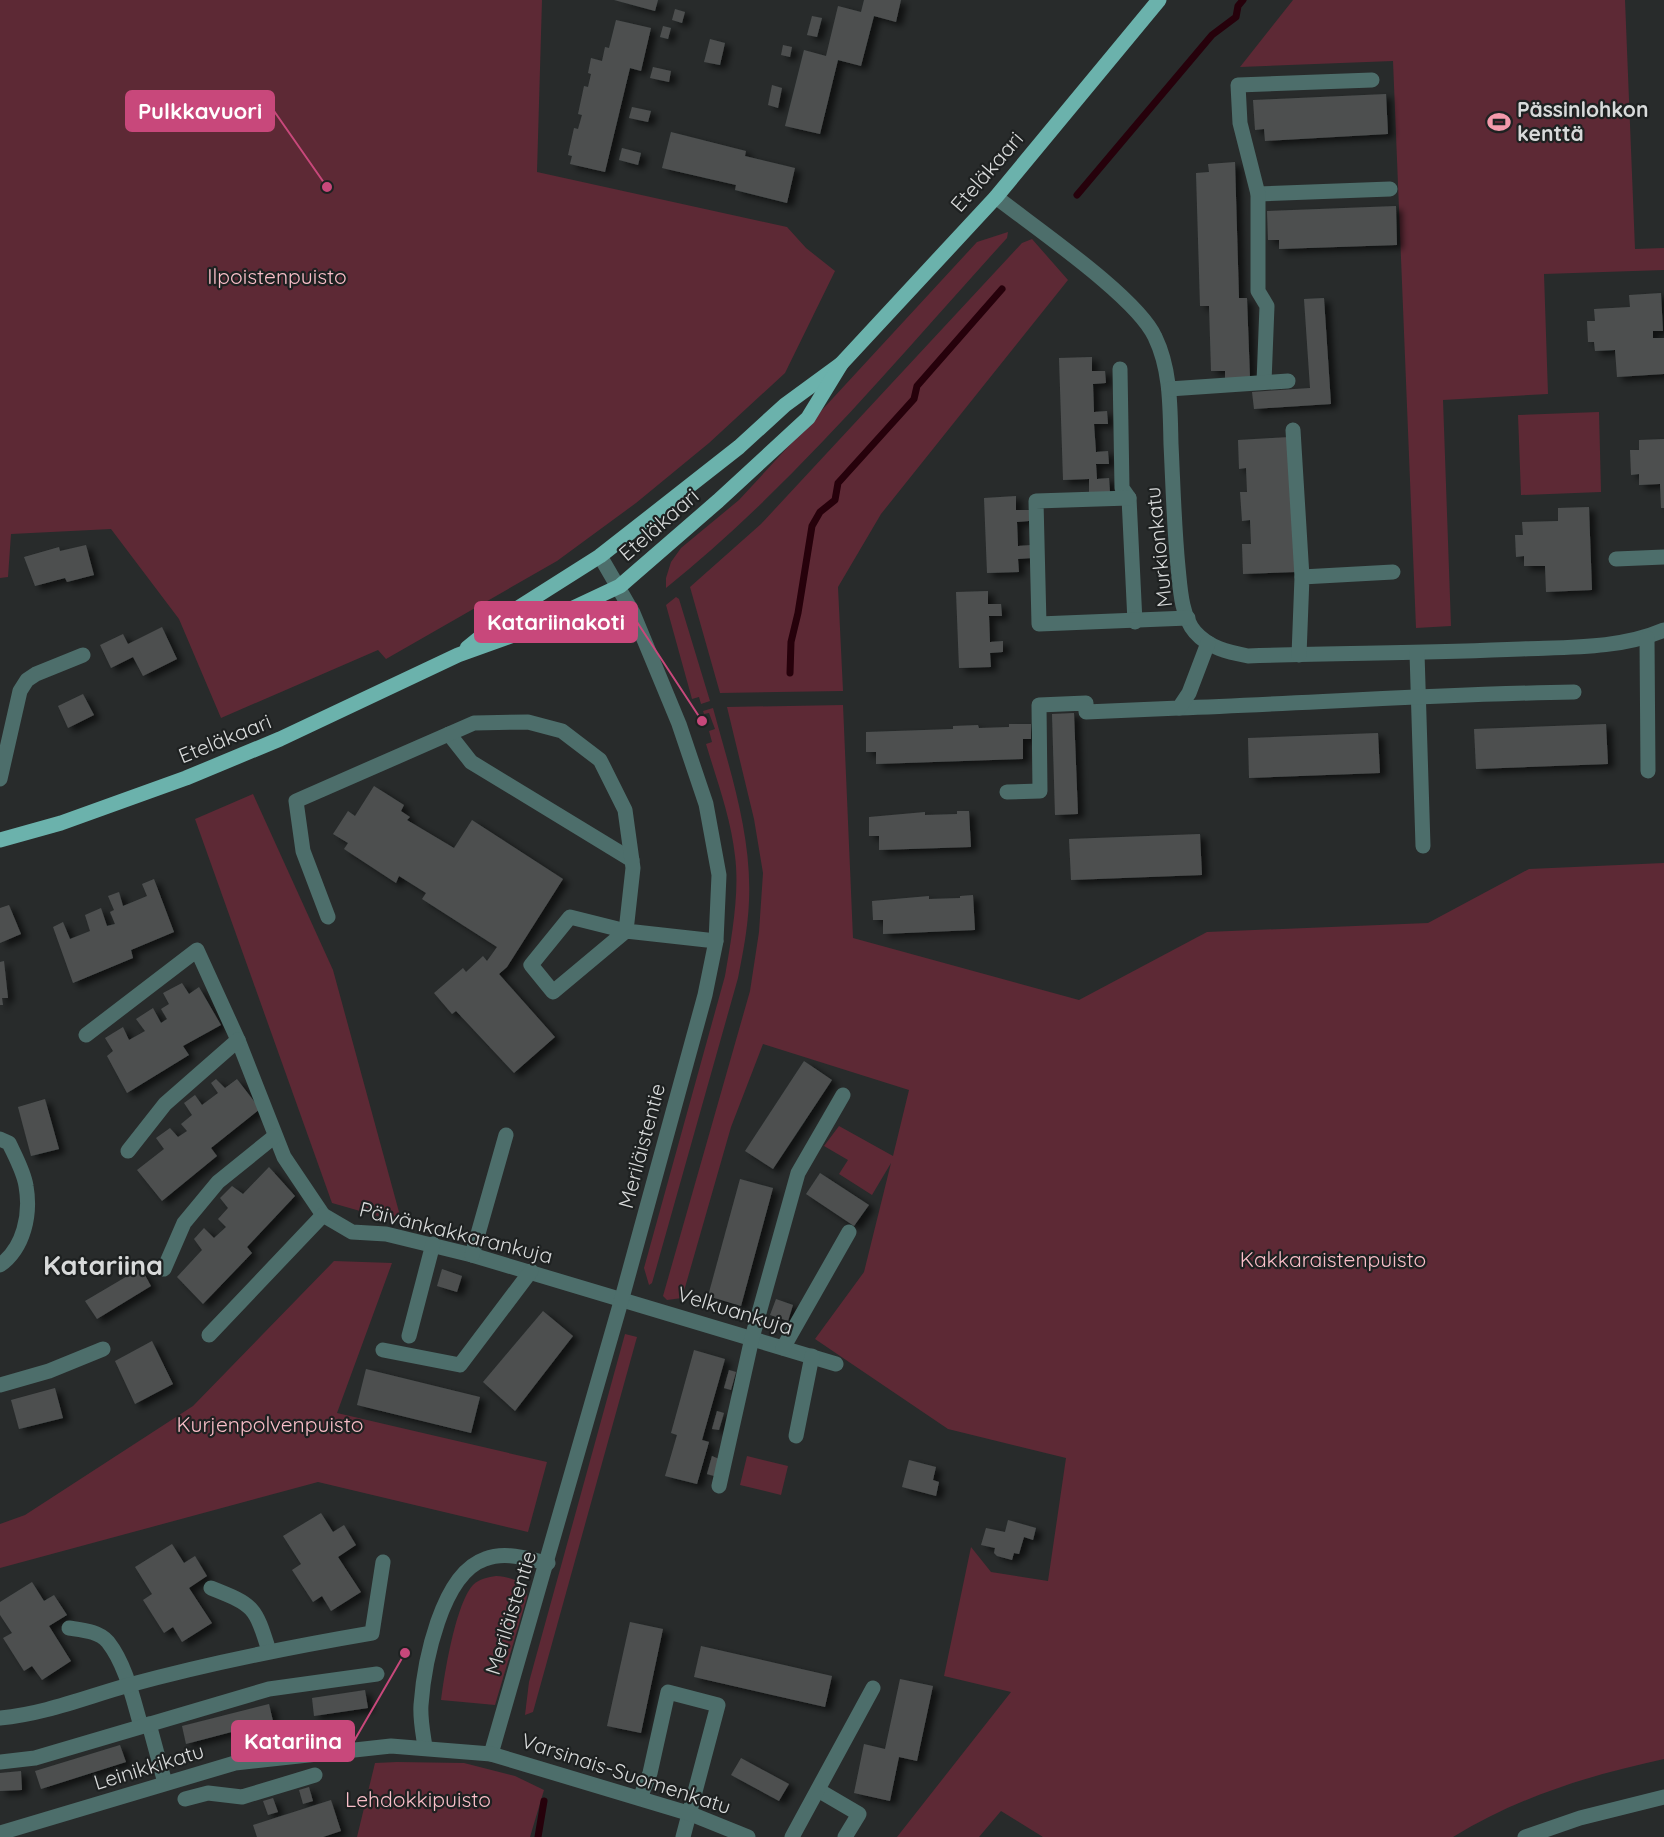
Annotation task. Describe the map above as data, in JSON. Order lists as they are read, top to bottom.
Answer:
{
  "streets": {
    "main road": ["Eteläkaari"],
    "street": [
      "Murkionkatu",
      "Meriläistentie",
      "Päivänkakkarankuja",
      "Velkuankuja",
      "Leinikkikatu",
      "Varsinais-Suomenkatu"
    ]
  },
  "crossings": [
    ["Eteläkaari", "Murkionkatu"],
    ["Eteläkaari", "Meriläistentie"],
    ["Meriläistentie", "Päivänkakkarankuja"],
    ["Meriläistentie", "Velkuankuja"],
    ["Meriläistentie", "Leinikkikatu"],
    ["Meriläistentie", "Varsinais-Suomenkatu"],
    ["Päivänkakkarankuja", "Velkuankuja"],
    ["Leinikkikatu", "Varsinais-Suomenkatu"]
  ],
  "districts": ["Katariina"],
  "parks": [
    "Ilpoistenpuisto",
    "Kakkaraistenpuisto",
    "Kurjenpolvenpuisto",
    "Lehdokkipuisto"
  ],
  "places": {
    "sports": ["Pässinlohkon kenttä"],
    "other": ["Pulkkavuori", "Katariinakoti", "Katariina"]
  }
}
